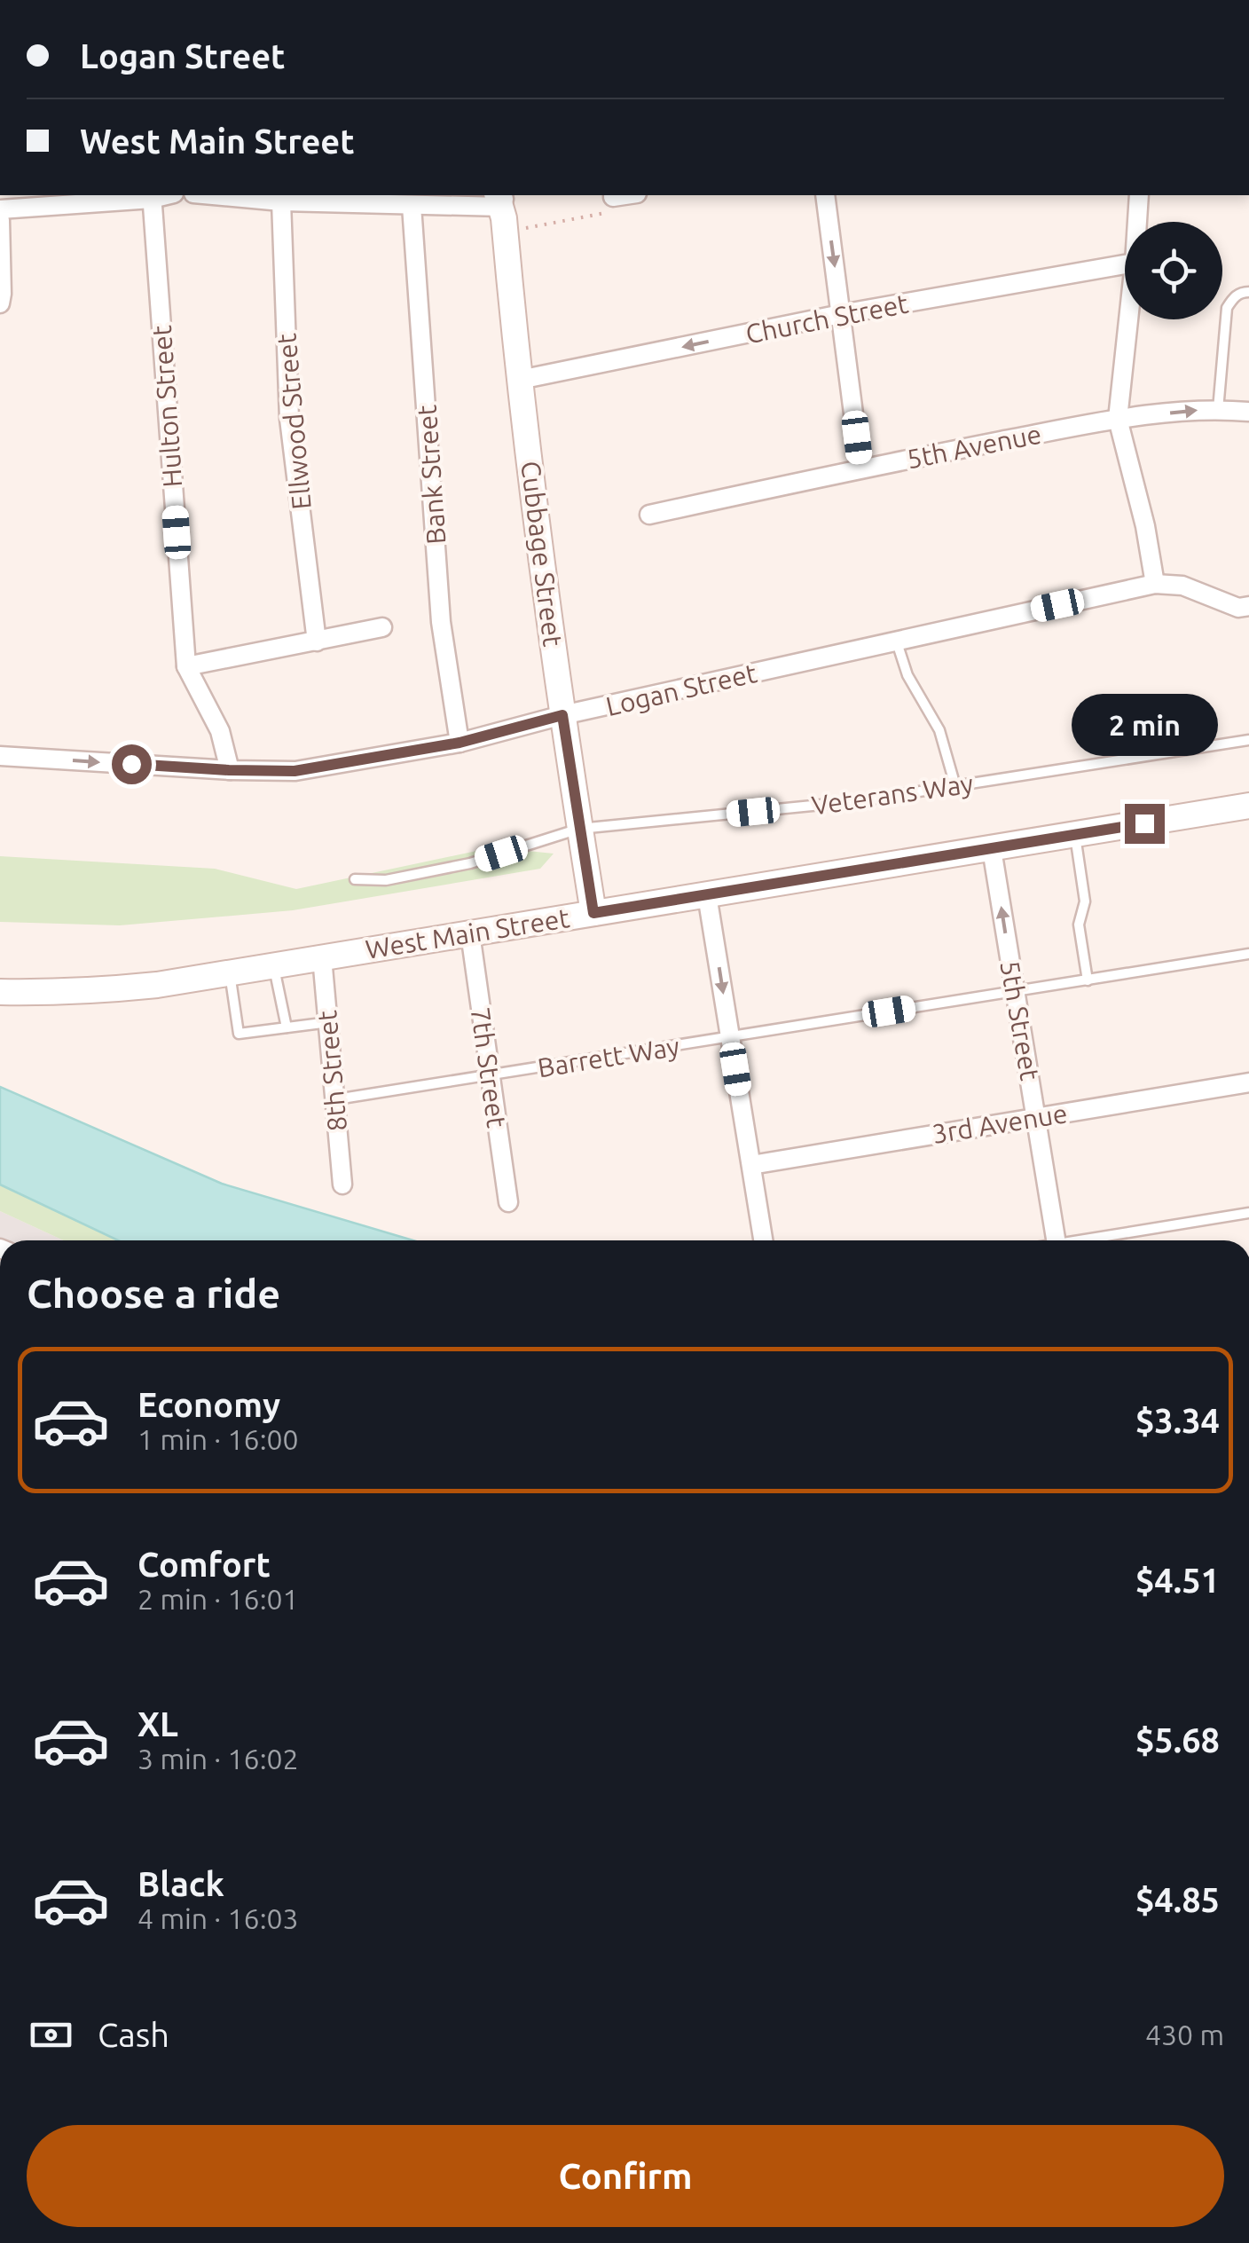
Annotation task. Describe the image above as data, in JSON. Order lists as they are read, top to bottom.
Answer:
{
  "streets": {
    "main road": ["Cubbage Street", "West Main Street"],
    "street": [
      "Church Street",
      "Hulton Street",
      "Ellwood Street",
      "5th Avenue",
      "Bank Street",
      "Logan Street",
      "5th Street",
      "7th Street",
      "8th Street",
      "3rd Avenue"
    ],
    "lane": ["Veterans Way", "Barrett Way"]
  },
  "crossings": [
    ["Church Street", "Cubbage Street"],
    ["Hulton Street", "Logan Street"],
    ["Bank Street", "Logan Street"],
    ["Cubbage Street", "Logan Street"],
    ["Cubbage Street", "Veterans Way"],
    ["Cubbage Street", "West Main Street"],
    ["West Main Street", "5th Street"],
    ["West Main Street", "7th Street"],
    ["West Main Street", "8th Street"],
    ["5th Street", "Barrett Way"],
    ["5th Street", "3rd Avenue"],
    ["Barrett Way", "7th Street"],
    ["Barrett Way", "8th Street"]
  ],
  "one_way": ["Church Street", "5th Street"],
  "page": {
    "banner": ["Logan Street", "West Main Street"],
    "bubble": "2 min",
    "heading": "Choose a ride",
    "list": [
      {
        "name": "Economy",
        "note": "1 min · 16:00",
        "value": "$3.34"
      },
      {
        "name": "Comfort",
        "note": "2 min · 16:01",
        "value": "$4.51"
      },
      {
        "name": "XL",
        "note": "3 min · 16:02",
        "value": "$5.68"
      },
      {
        "name": "Black",
        "note": "4 min · 16:03",
        "value": "$4.85"
      }
    ],
    "pay": ["Cash", "430 m"],
    "buttons": "Confirm"
  }
}
